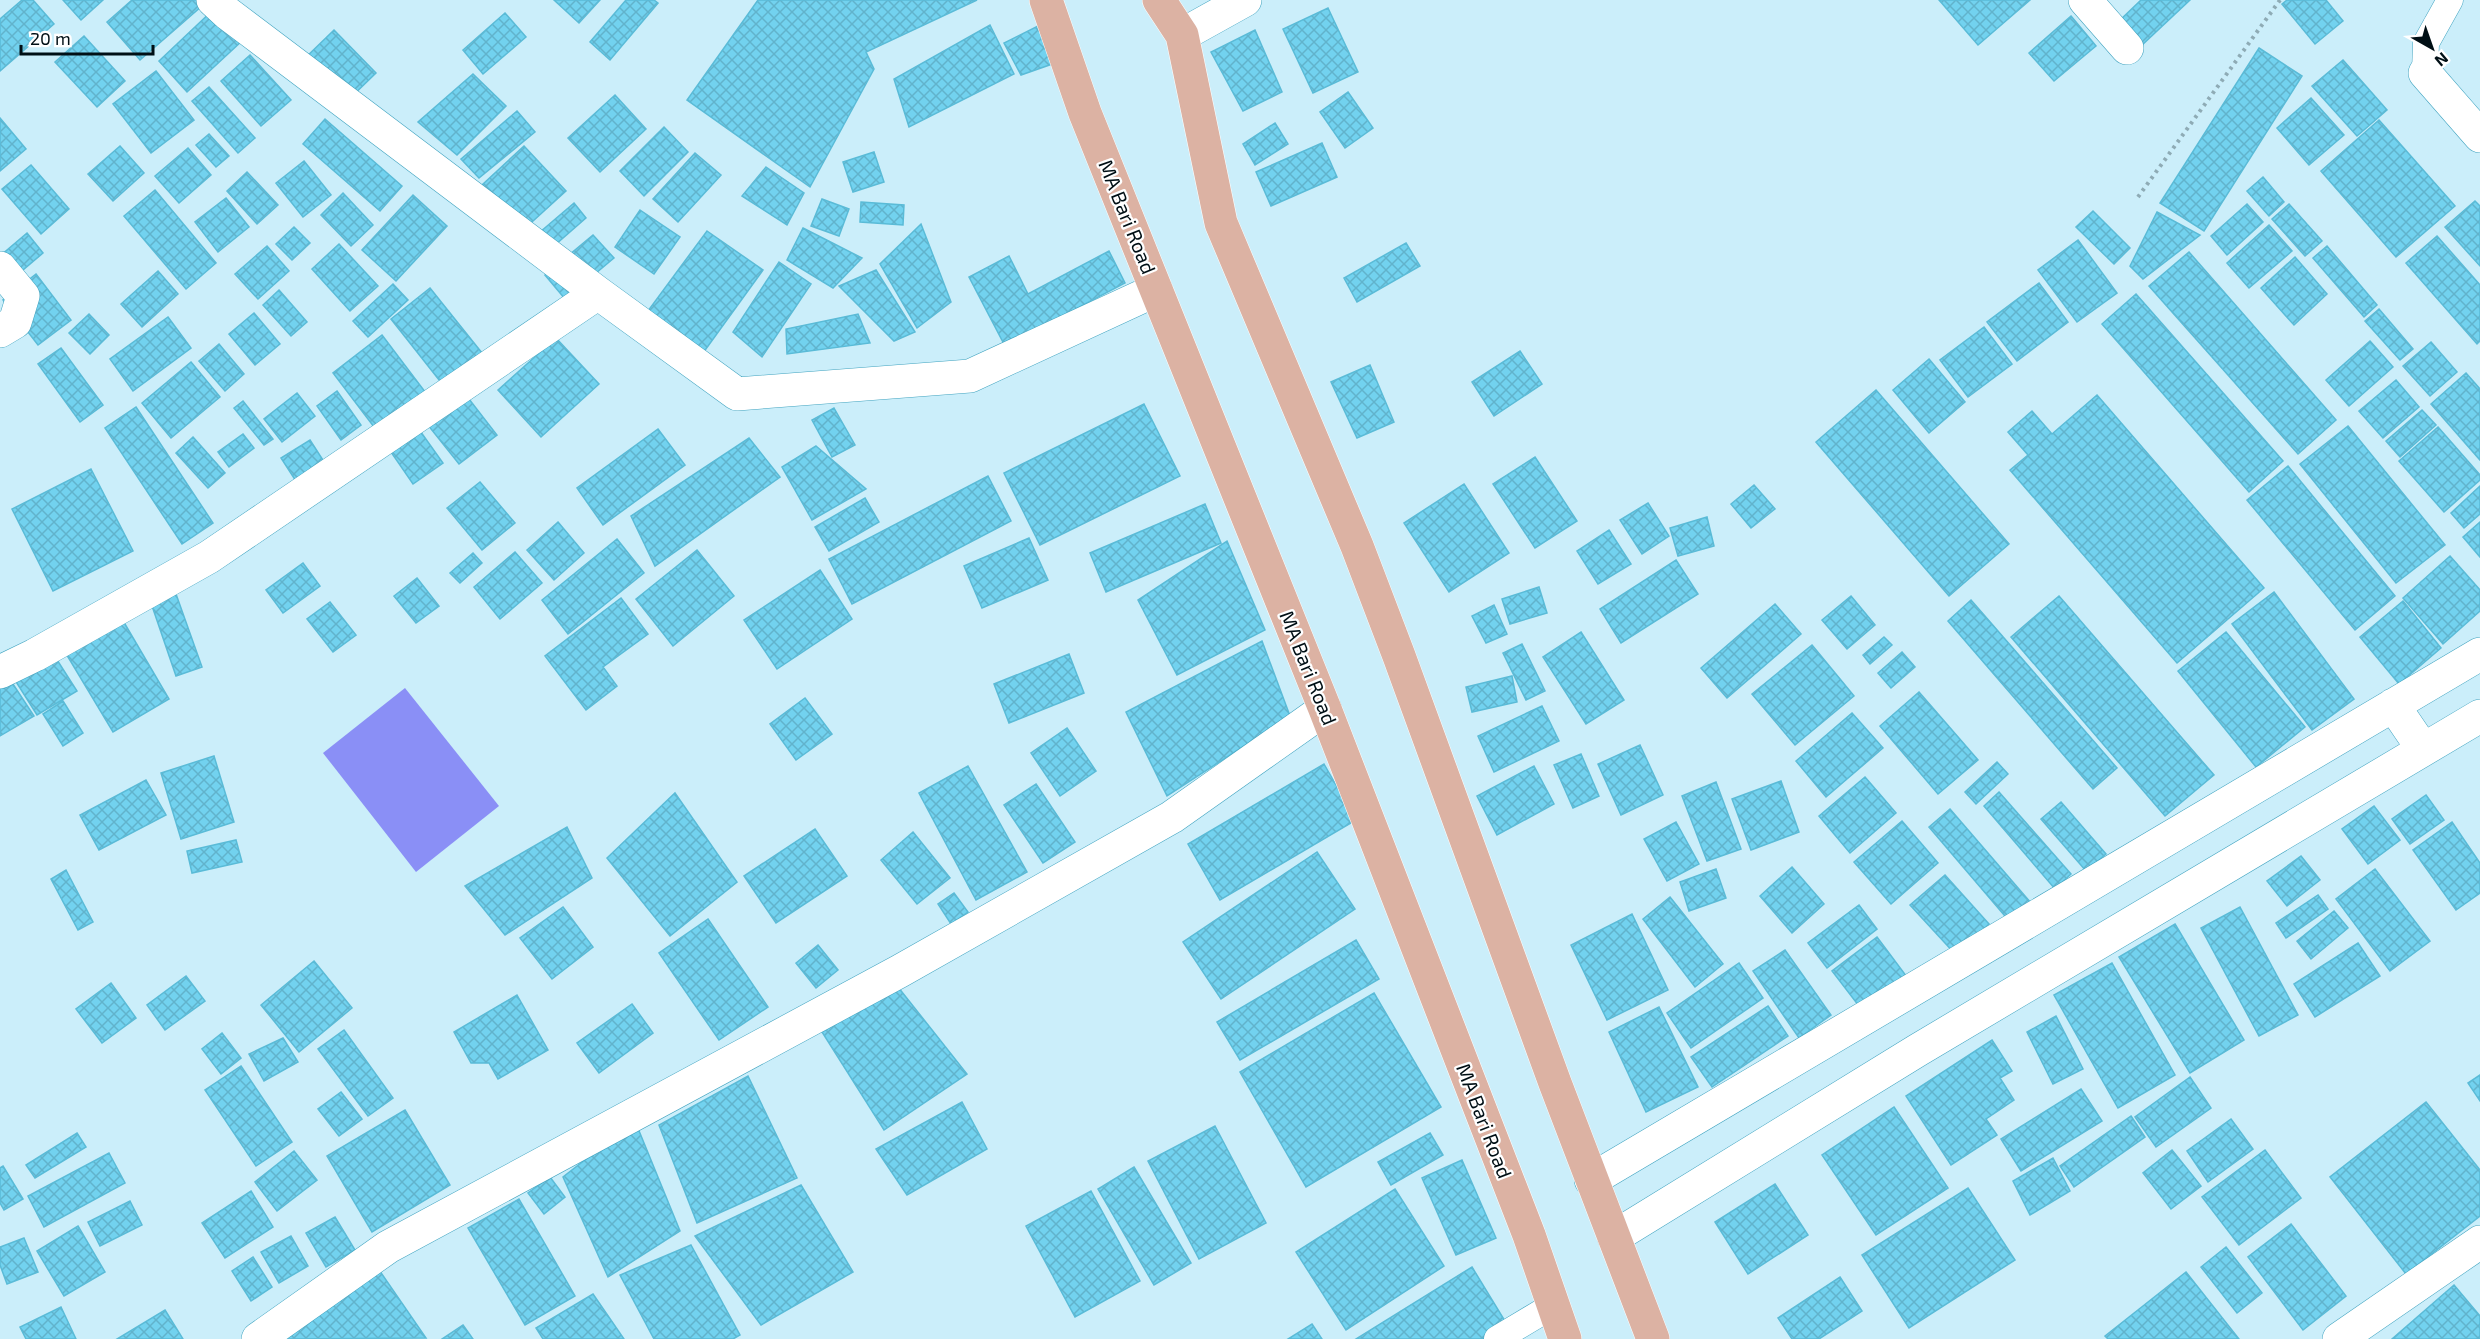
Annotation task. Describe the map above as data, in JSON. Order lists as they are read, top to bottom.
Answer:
{
  "streets": {
    "main road": ["MA Bari Road"]
  },
  "scale_bar": "20 m",
  "north": "bottom right"
}
